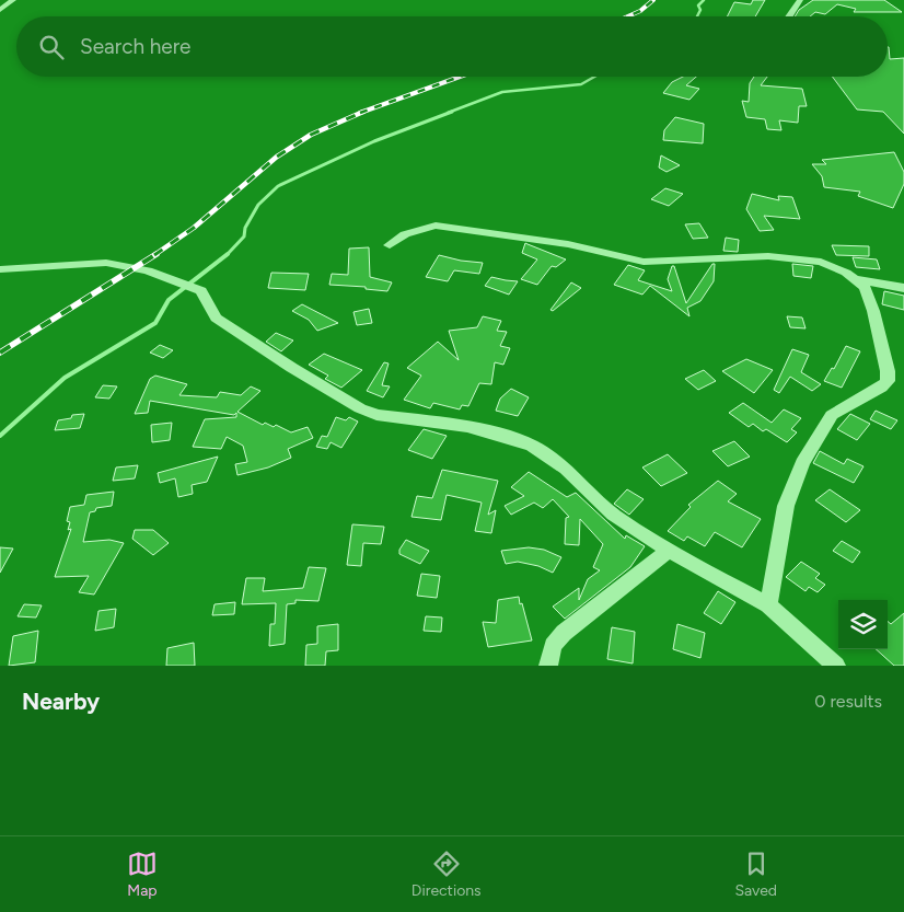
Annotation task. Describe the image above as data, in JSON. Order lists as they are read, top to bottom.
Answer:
{
  "page": {
    "search": "Search here",
    "heading": ["Nearby", "0 results"],
    "nav": ["Map", "Directions", "Saved"]
  }
}
